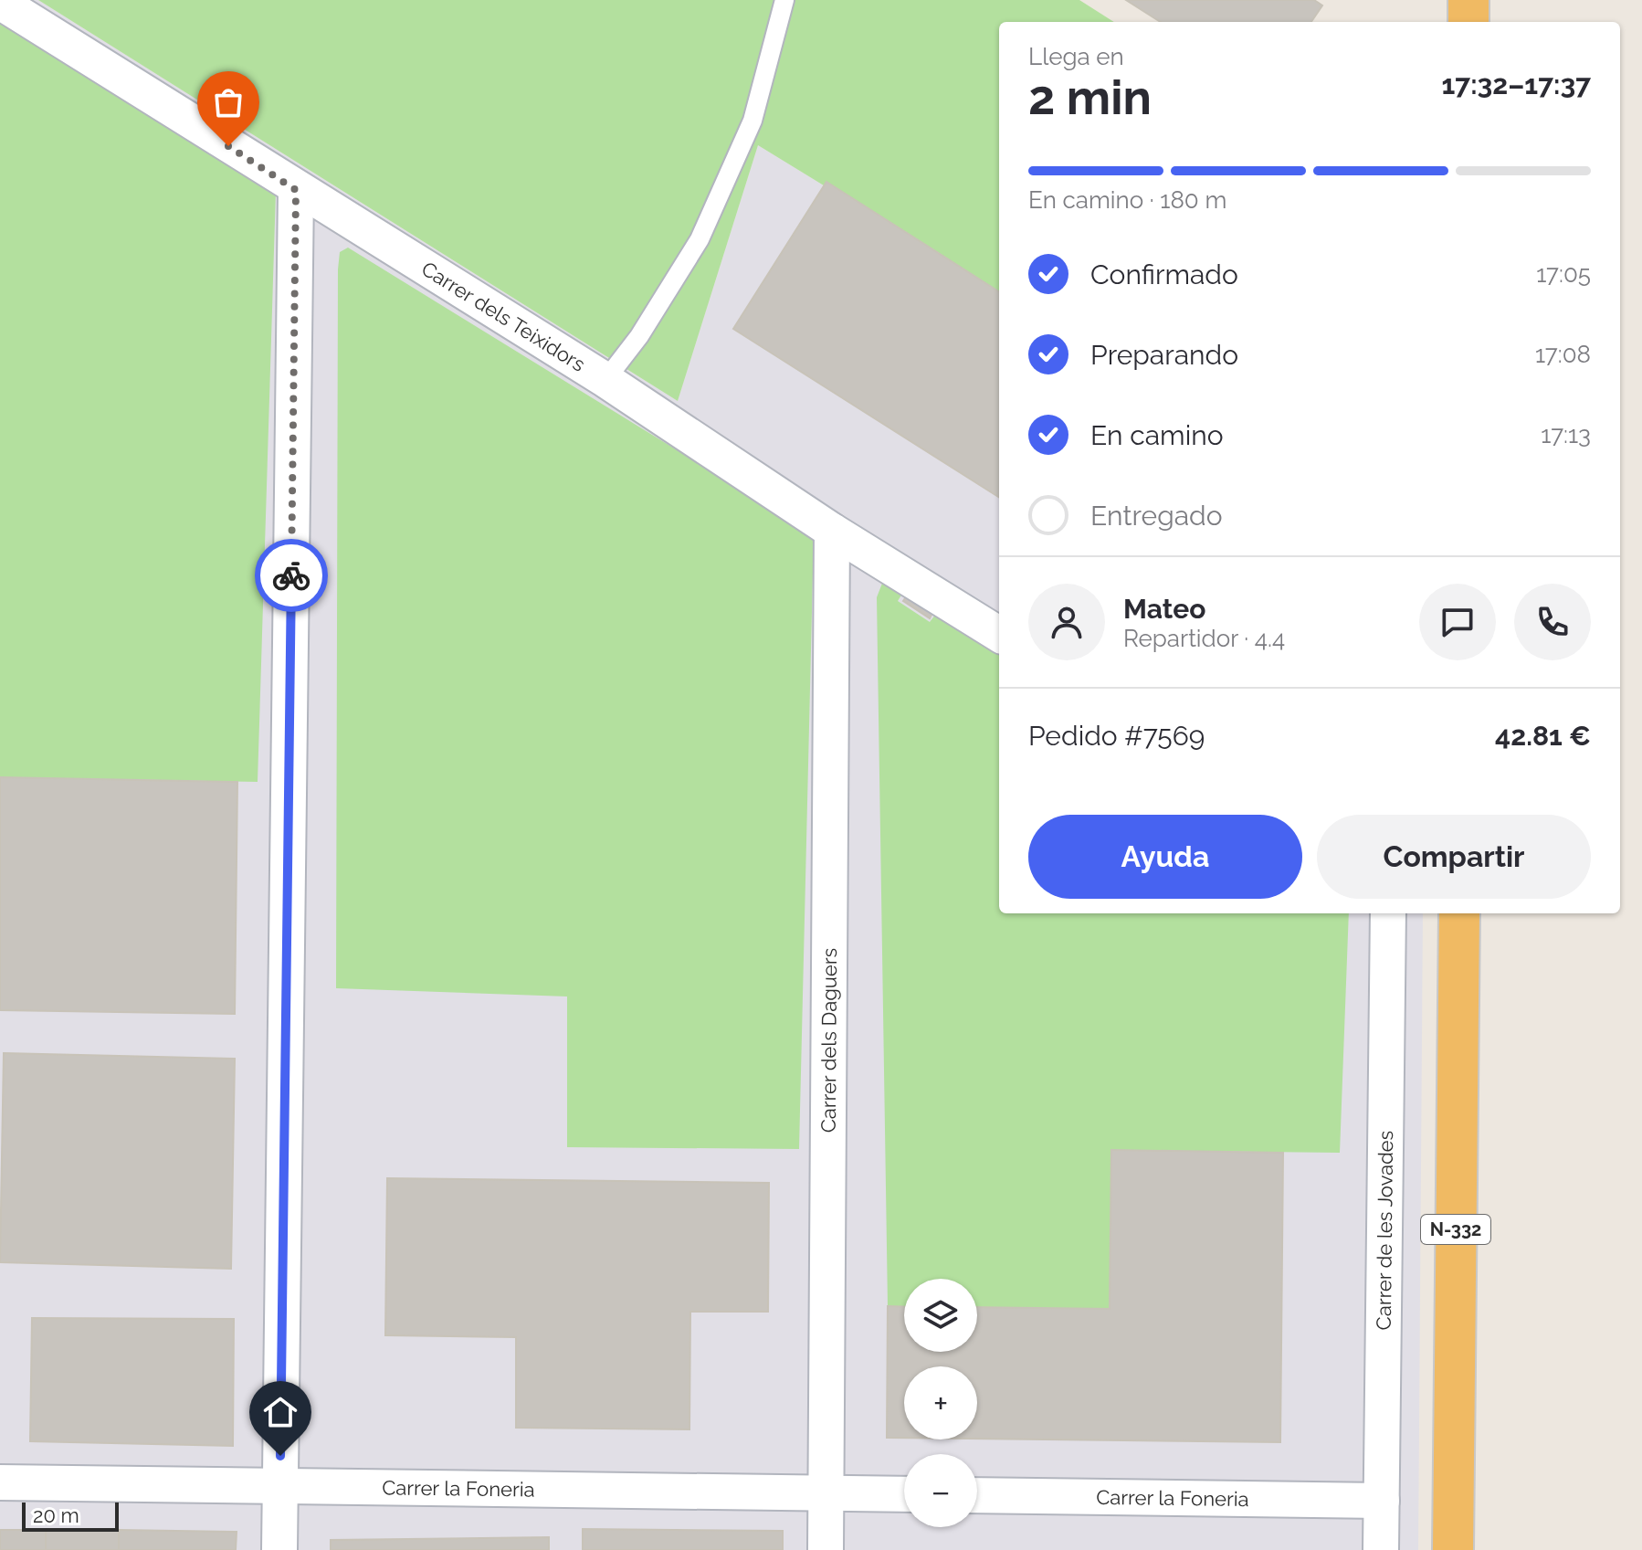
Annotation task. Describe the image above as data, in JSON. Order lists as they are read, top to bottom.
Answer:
{
  "streets": {
    "highway": ["N-332"],
    "street": [
      "Carrer dels Teixidors",
      "Carrer dels Daguers",
      "Carrer de les Jovades",
      "Carrer la Foneria"
    ]
  },
  "crossings": [
    ["Carrer dels Teixidors", "Carrer dels Daguers"],
    ["Carrer dels Daguers", "Carrer la Foneria"],
    ["Carrer de les Jovades", "Carrer la Foneria"]
  ],
  "scale_bar": "20 m",
  "page": {
    "heading": ["2 min", "Llega en", "17:32–17:37"],
    "panel": [
      "Mateo",
      "Repartidor · 4.4",
      "Pedido #7569",
      "42.81 €"
    ],
    "bar": "En camino · 180 m",
    "list": [
      ["Confirmado", "17:05"],
      ["Preparando", "17:08"],
      ["En camino", "17:13"],
      "Entregado"
    ],
    "buttons": ["Ayuda", "Compartir"],
    "map_buttons": ["+", "−"],
    "scale": "20 m"
  }
}
